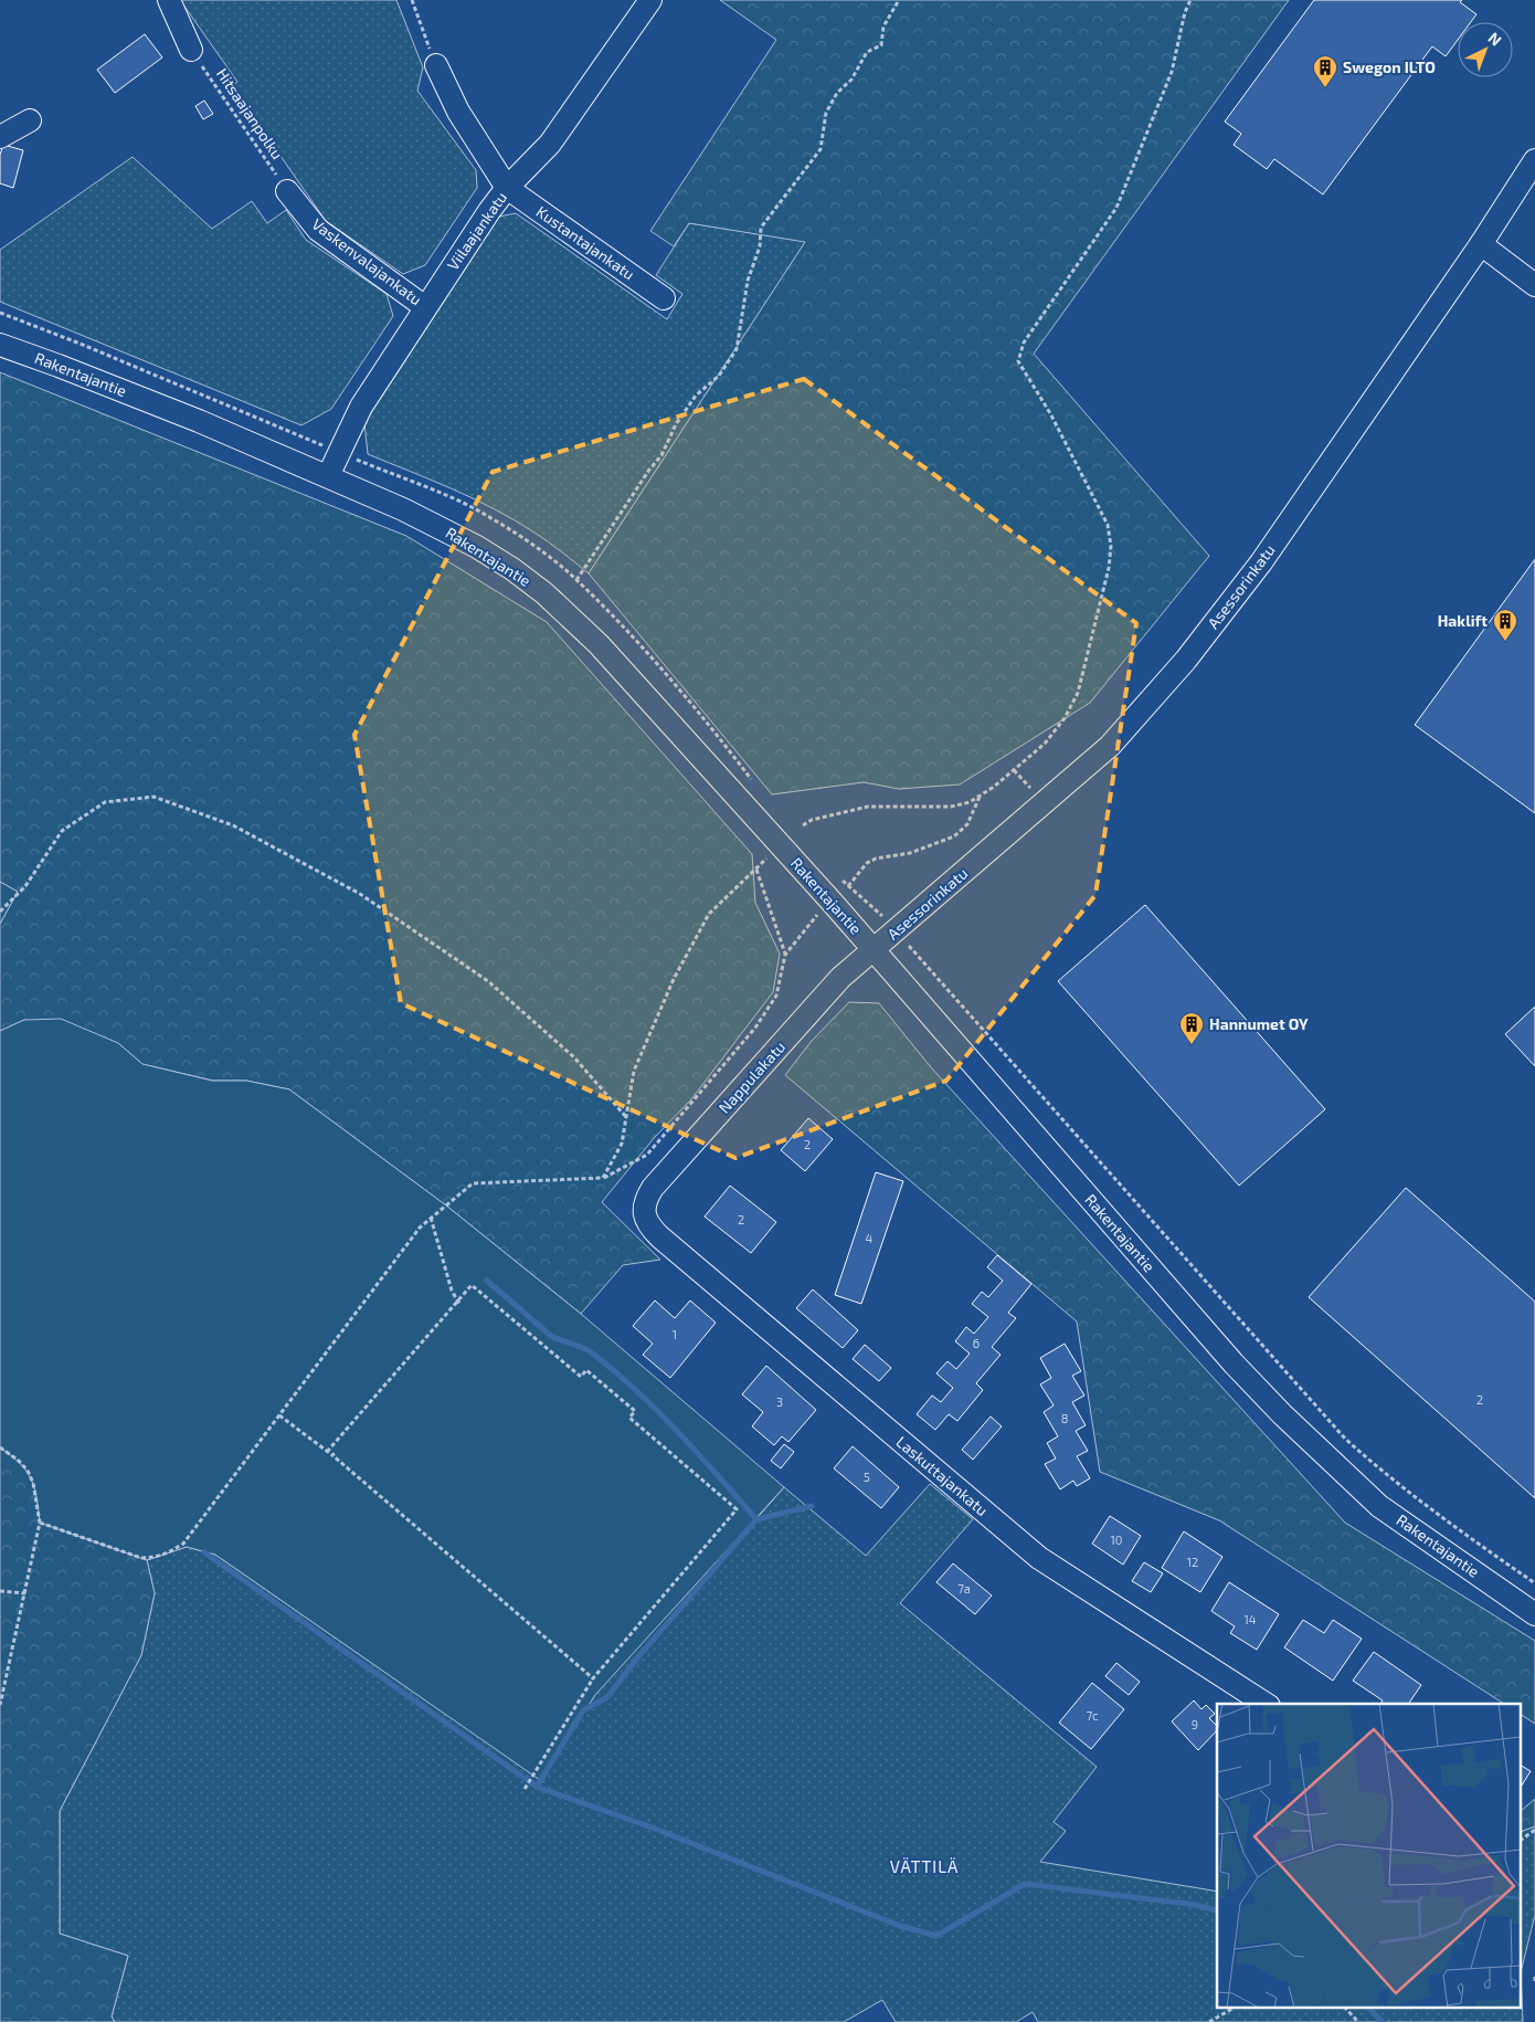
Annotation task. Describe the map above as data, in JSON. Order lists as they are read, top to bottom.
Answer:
{
  "streets": {
    "street": [
      "Viilaajankatu",
      "Kustantajankatu",
      "Vaskenvalajankatu",
      "Rakentajantie",
      "Asessorinkatu",
      "Nappulakatu",
      "Laskuttajankatu"
    ],
    "path": ["Hitsaajanpolku"]
  },
  "crossings": [
    ["Hitsaajanpolku", "Vaskenvalajankatu"],
    ["Viilaajankatu", "Kustantajankatu"],
    ["Viilaajankatu", "Vaskenvalajankatu"],
    ["Viilaajankatu", "Rakentajantie"],
    ["Rakentajantie", "Asessorinkatu"],
    ["Rakentajantie", "Nappulakatu"],
    ["Asessorinkatu", "Nappulakatu"],
    ["Nappulakatu", "Laskuttajankatu"]
  ],
  "districts": ["VÄTTILÄ"],
  "places": {
    "building": ["Swegon ILTO", "Haklift", "Hannumet OY"]
  },
  "house_numbers": [
    "2",
    "2",
    "4",
    "1",
    "6",
    "2",
    "3",
    "8",
    "5",
    "10",
    "12",
    "7a",
    "14",
    "7c",
    "9"
  ],
  "north": "top right"
}
